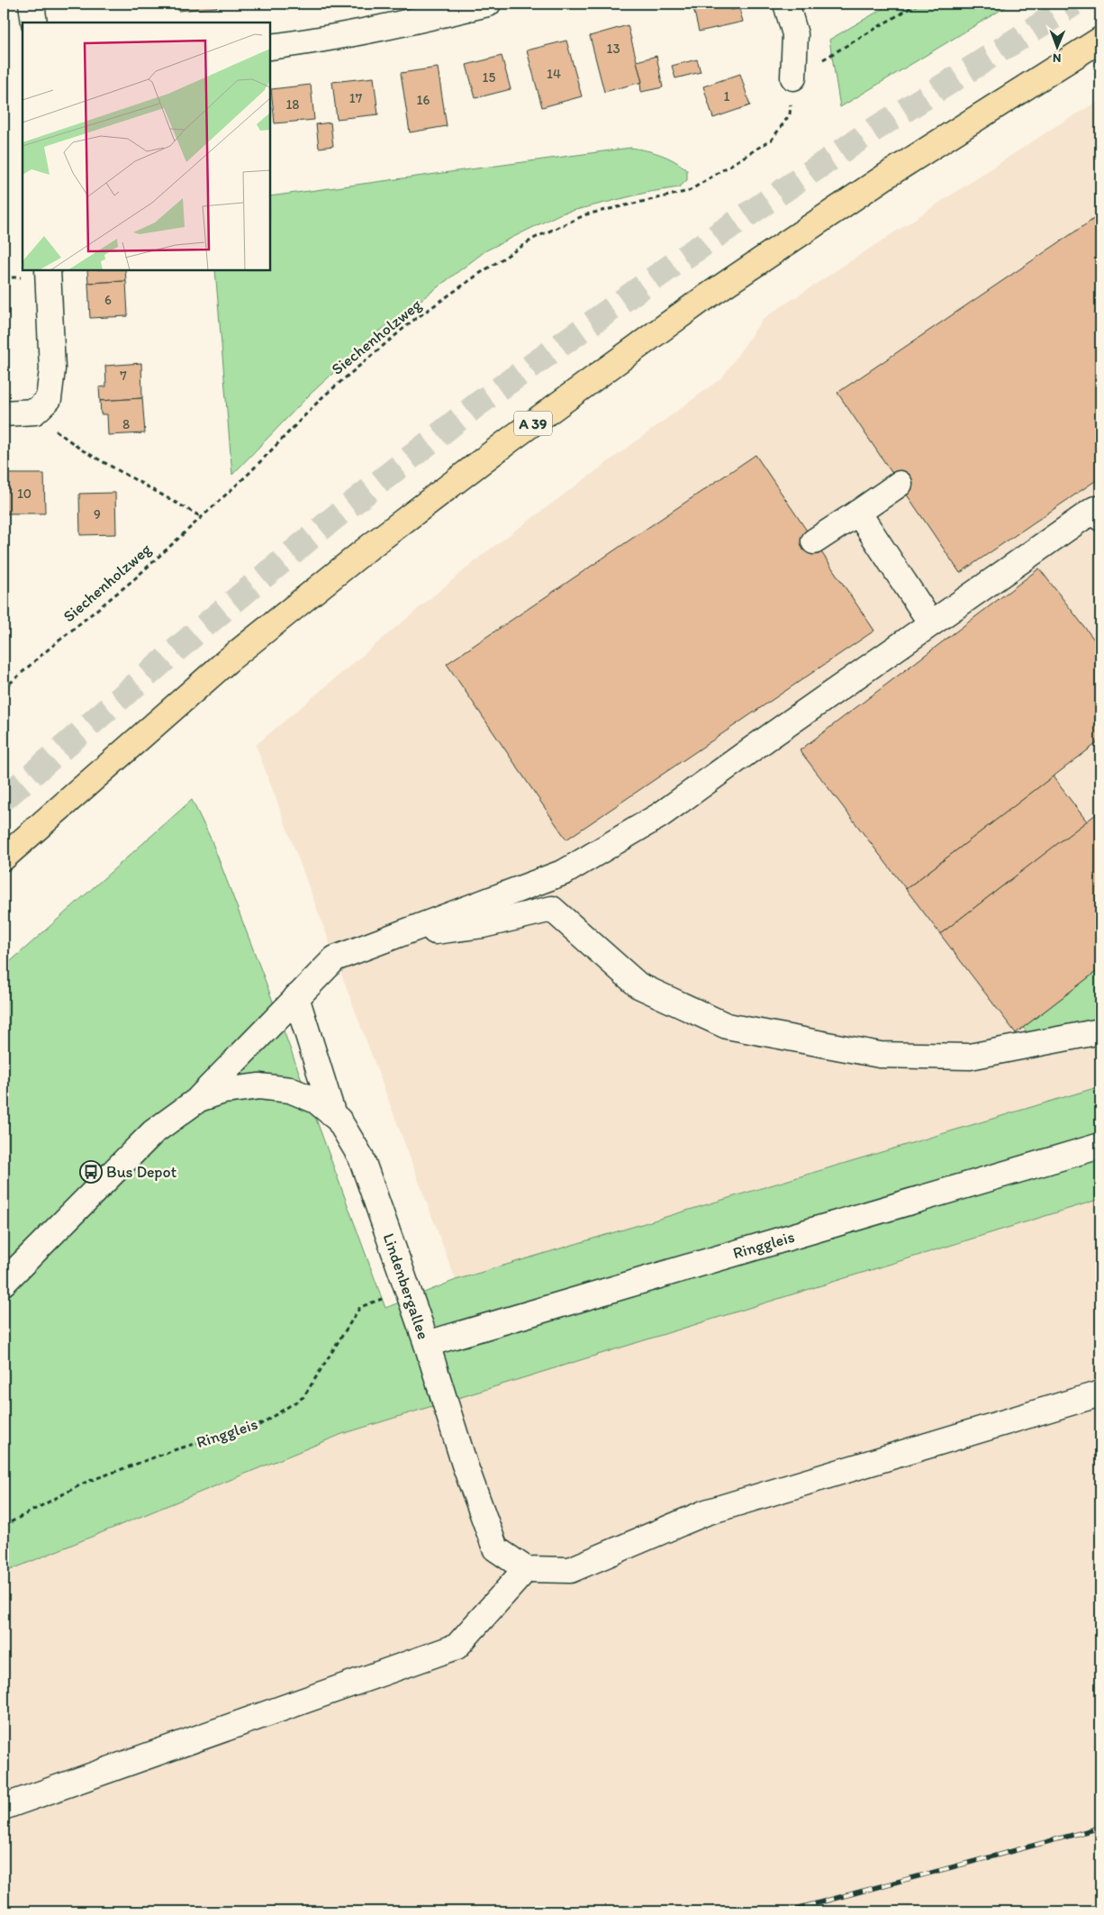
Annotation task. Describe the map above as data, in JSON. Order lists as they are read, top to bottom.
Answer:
{
  "streets": {
    "highway": ["A 39"],
    "street": ["Ringgleis", "Lindenbergallee"],
    "path": ["Siechenholzweg"]
  },
  "crossings": [
    ["Ringgleis", "Lindenbergallee"]
  ],
  "places": {
    "bus stop": ["Bus Depot"]
  },
  "house_numbers": [
    "13",
    "14",
    "15",
    "1",
    "17",
    "16",
    "18",
    "6",
    "7",
    "8",
    "10",
    "9"
  ],
  "north": "bottom"
}
